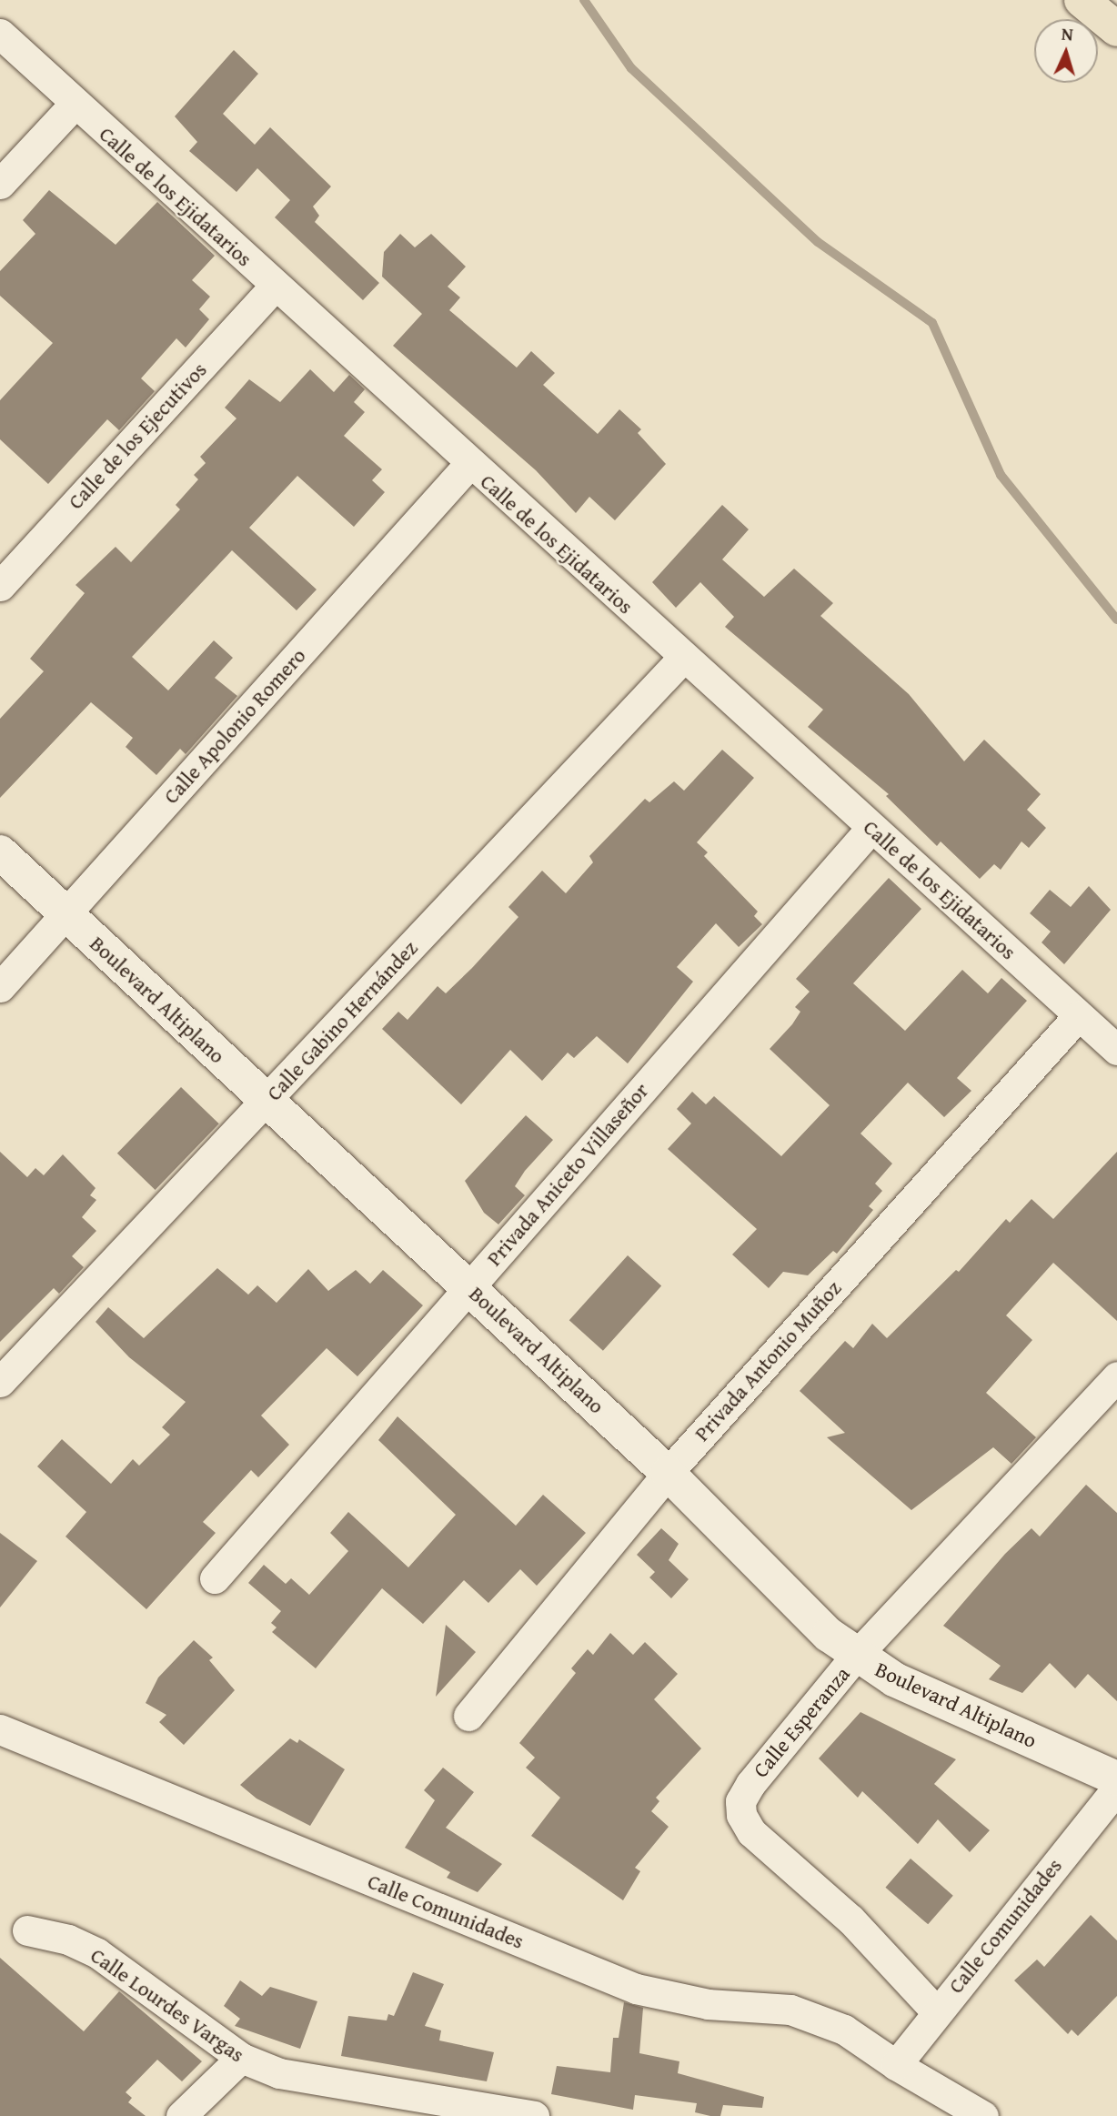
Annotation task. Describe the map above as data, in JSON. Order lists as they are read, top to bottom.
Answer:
{
  "streets": {
    "street": [
      "Calle de los Ejidatarios",
      "Calle de los Ejecutivos",
      "Calle Apolonio Romero",
      "Boulevard Altiplano",
      "Calle Gabino Hernández",
      "Privada Aniceto Villaseñor",
      "Privada Antonio Muñoz",
      "Calle Esperanza",
      "Calle Comunidades",
      "Calle Lourdes Vargas"
    ]
  },
  "crossings": [
    ["Calle de los Ejidatarios", "Calle de los Ejecutivos"],
    ["Calle de los Ejidatarios", "Calle Apolonio Romero"],
    ["Calle de los Ejidatarios", "Calle Gabino Hernández"],
    ["Calle de los Ejidatarios", "Privada Aniceto Villaseñor"],
    ["Calle de los Ejidatarios", "Privada Antonio Muñoz"],
    ["Calle Apolonio Romero", "Boulevard Altiplano"],
    ["Boulevard Altiplano", "Calle Gabino Hernández"],
    ["Boulevard Altiplano", "Privada Aniceto Villaseñor"],
    ["Boulevard Altiplano", "Privada Antonio Muñoz"],
    ["Boulevard Altiplano", "Calle Esperanza"],
    ["Calle Esperanza", "Calle Comunidades"]
  ],
  "north": "top"
}
